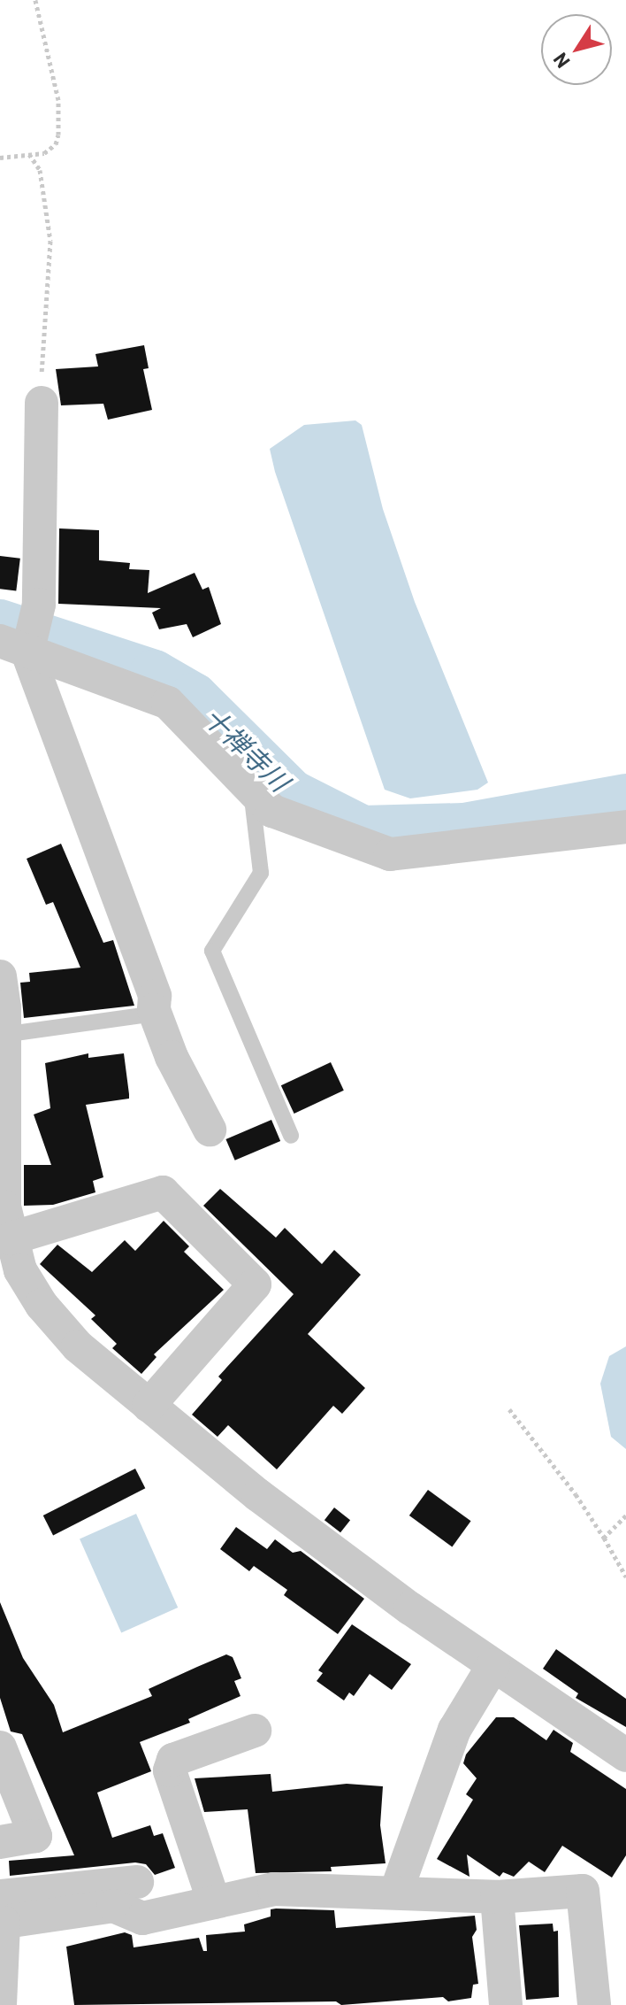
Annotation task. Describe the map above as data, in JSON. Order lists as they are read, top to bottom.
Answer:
{
  "water": ["十禅寺川"],
  "north": "bottom left"
}
